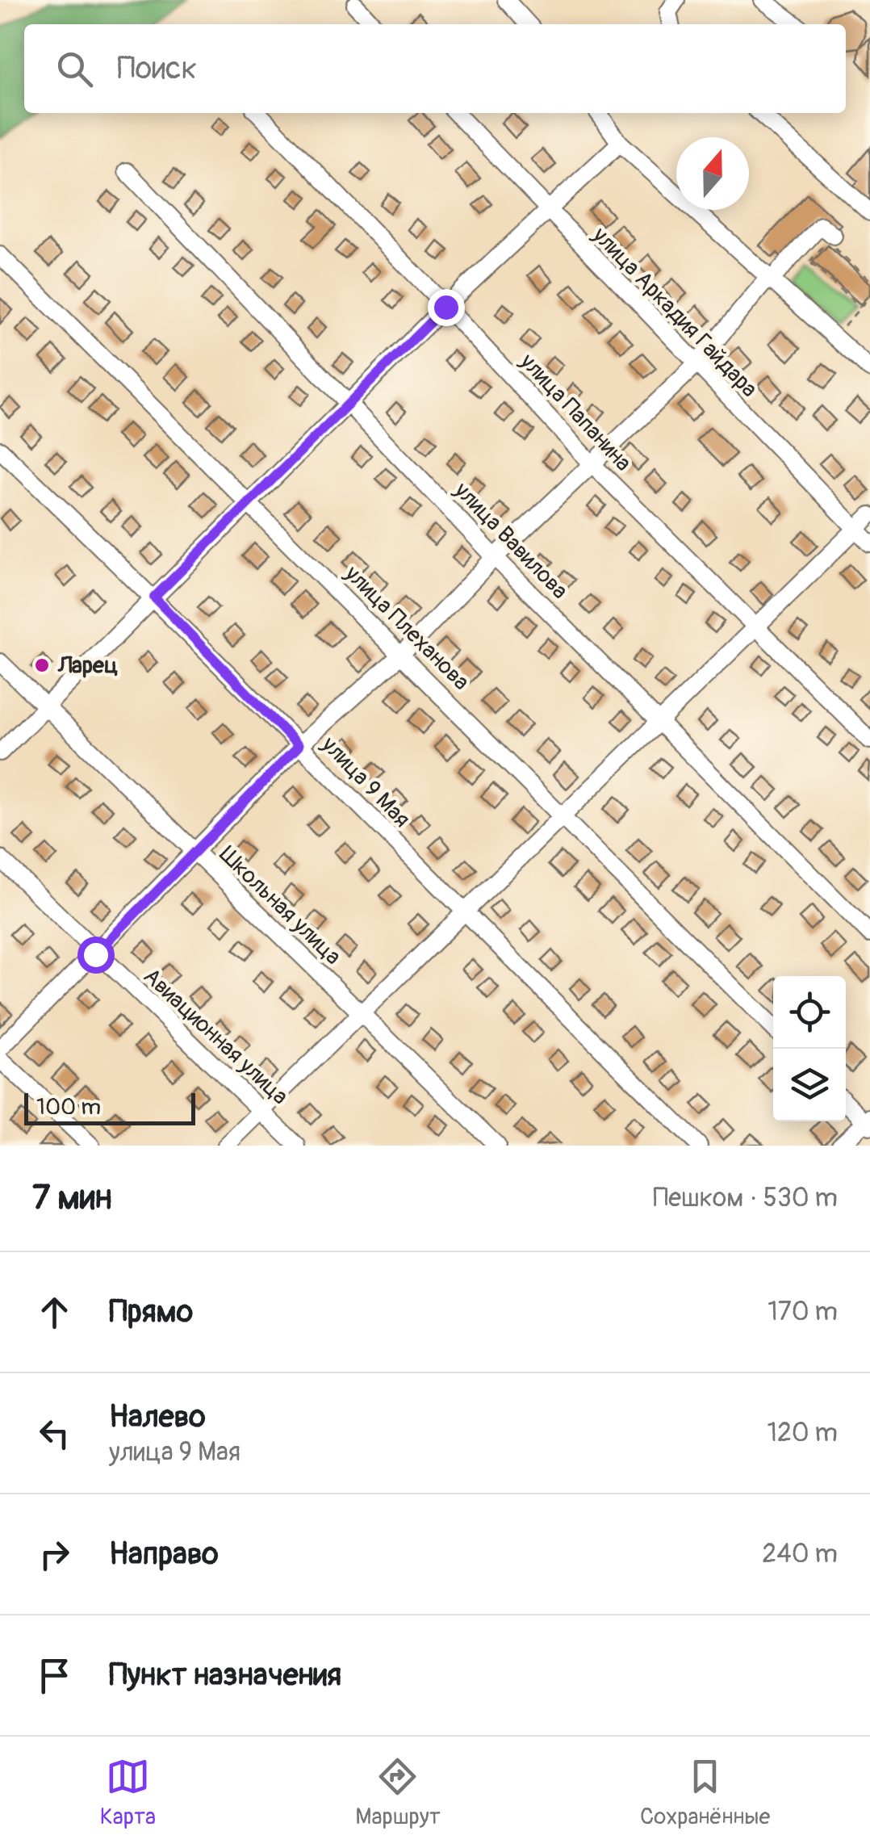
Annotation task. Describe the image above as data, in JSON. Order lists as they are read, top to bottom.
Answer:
{
  "streets": {
    "street": [
      "улица Аркадия Гайдара",
      "улица Папанина",
      "улица Вавилова",
      "улица Плеханова",
      "улица 9 Мая",
      "Школьная улица",
      "Авиационная улица"
    ]
  },
  "places": ["Ларец"],
  "scale_bar": "100 m",
  "north": "top",
  "page": {
    "search": "Поиск",
    "scale": "100 m",
    "heading": ["7 мин", "Пешком · 530 m"],
    "list": [
      ["Прямо", "170 m"],
      ["Налево", "улица 9 Мая", "120 m"],
      ["Направо", "240 m"],
      "Пункт назначения"
    ],
    "nav": ["Карта", "Маршрут", "Сохранённые"]
  }
}
